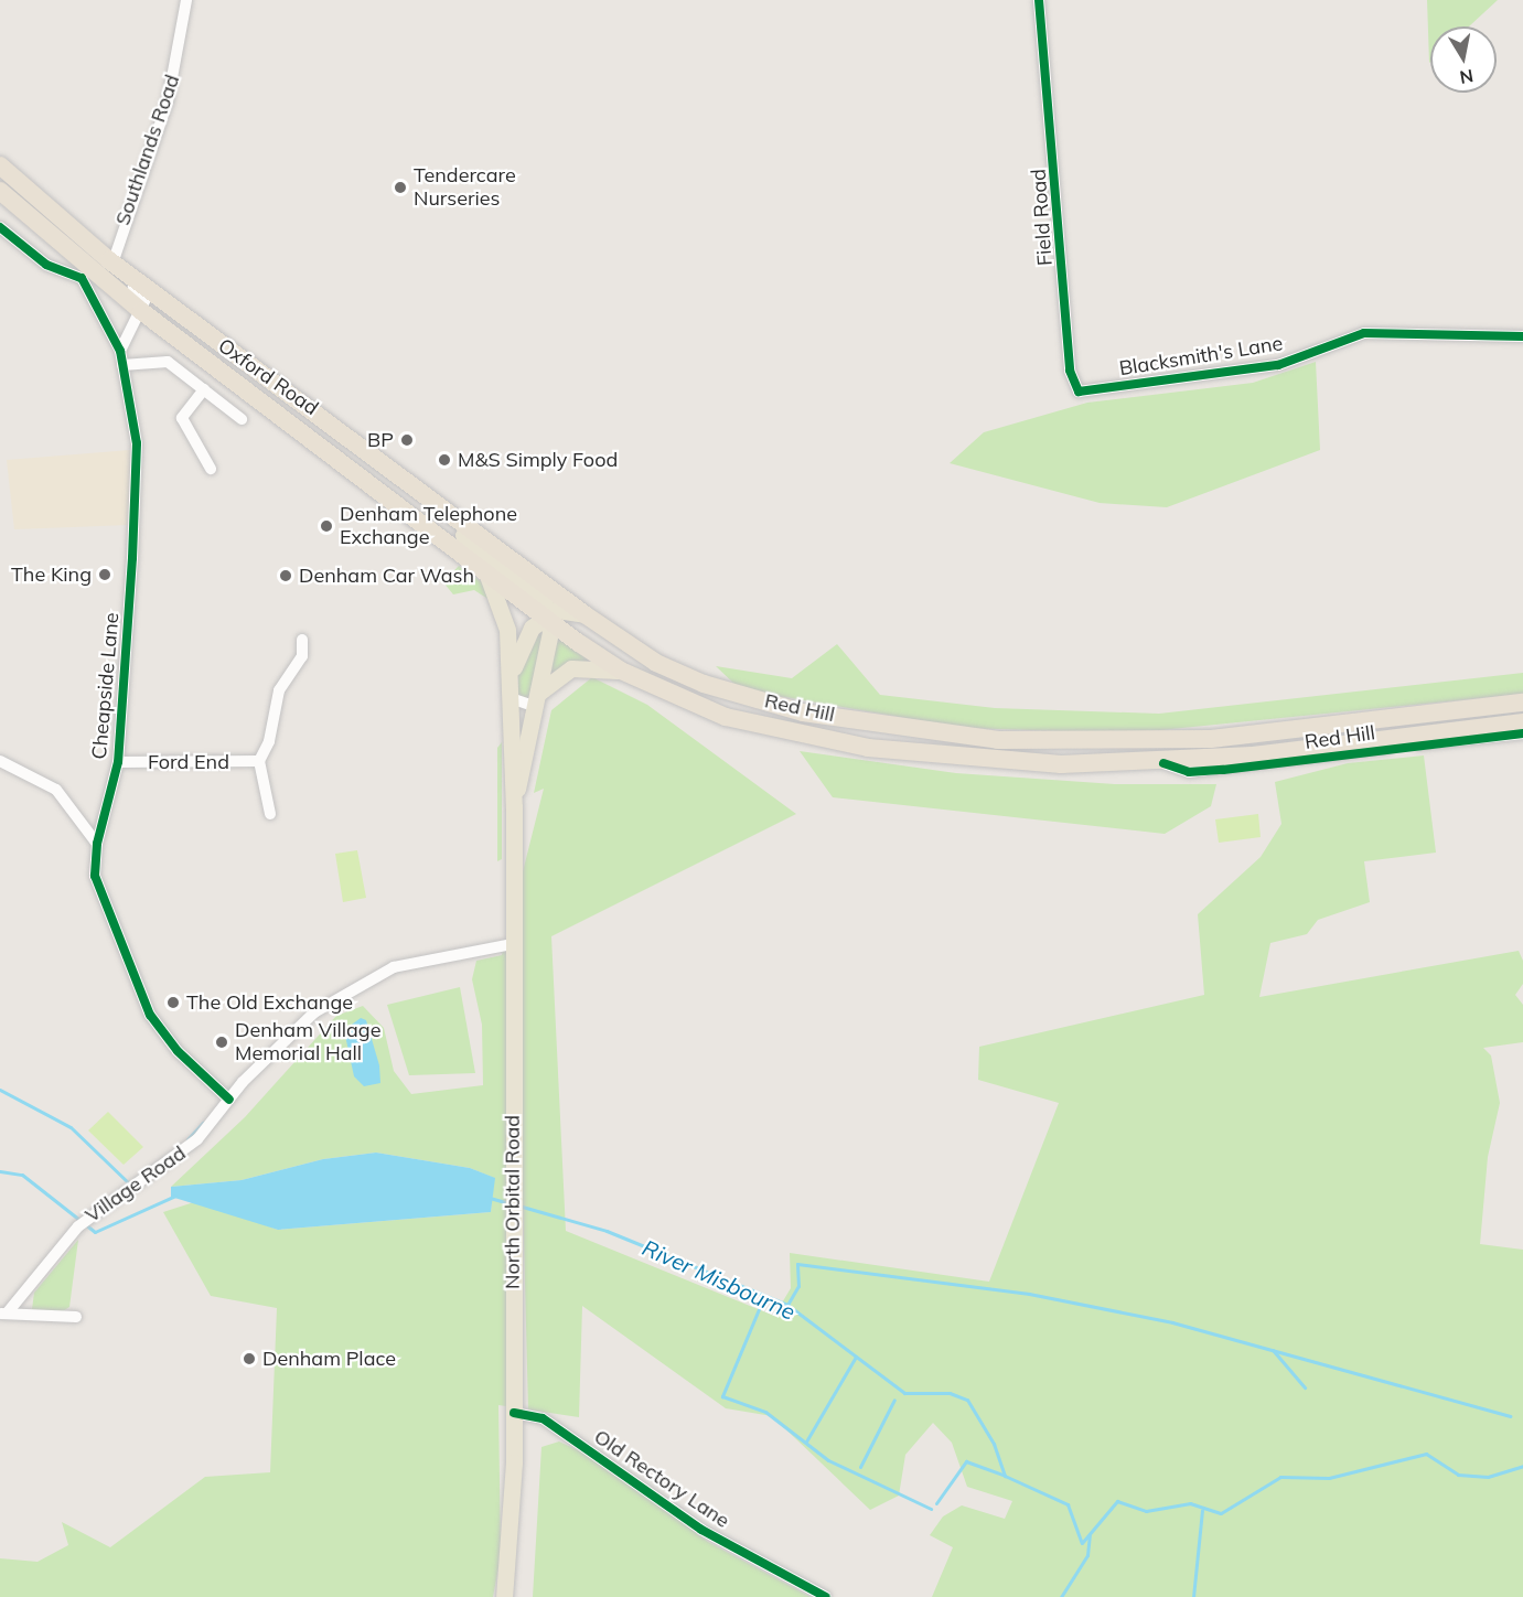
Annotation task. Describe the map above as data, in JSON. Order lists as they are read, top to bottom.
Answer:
{
  "streets": {
    "highway": ["Oxford Road", "Red Hill"],
    "main road": ["North Orbital Road"],
    "street": [
      "Southlands Road",
      "Field Road",
      "Blacksmith's Lane",
      "Cheapside Lane",
      "Ford End",
      "Village Road",
      "Old Rectory Lane"
    ]
  },
  "crossings": [
    ["Southlands Road", "Oxford Road"],
    ["Field Road", "Blacksmith's Lane"],
    ["Oxford Road", "Red Hill"],
    ["Oxford Road", "North Orbital Road"],
    ["Cheapside Lane", "Ford End"],
    ["Cheapside Lane", "Village Road"],
    ["Red Hill", "North Orbital Road"],
    ["Village Road", "North Orbital Road"],
    ["North Orbital Road", "Old Rectory Lane"]
  ],
  "water": ["River Misbourne"],
  "places": [
    "Tendercare Nurseries",
    "BP",
    "M&S Simply Food",
    "Denham Telephone Exchange",
    "The King",
    "Denham Car Wash",
    "The Old Exchange",
    "Denham Village Memorial Hall",
    "Denham Place"
  ],
  "north": "bottom"
}
